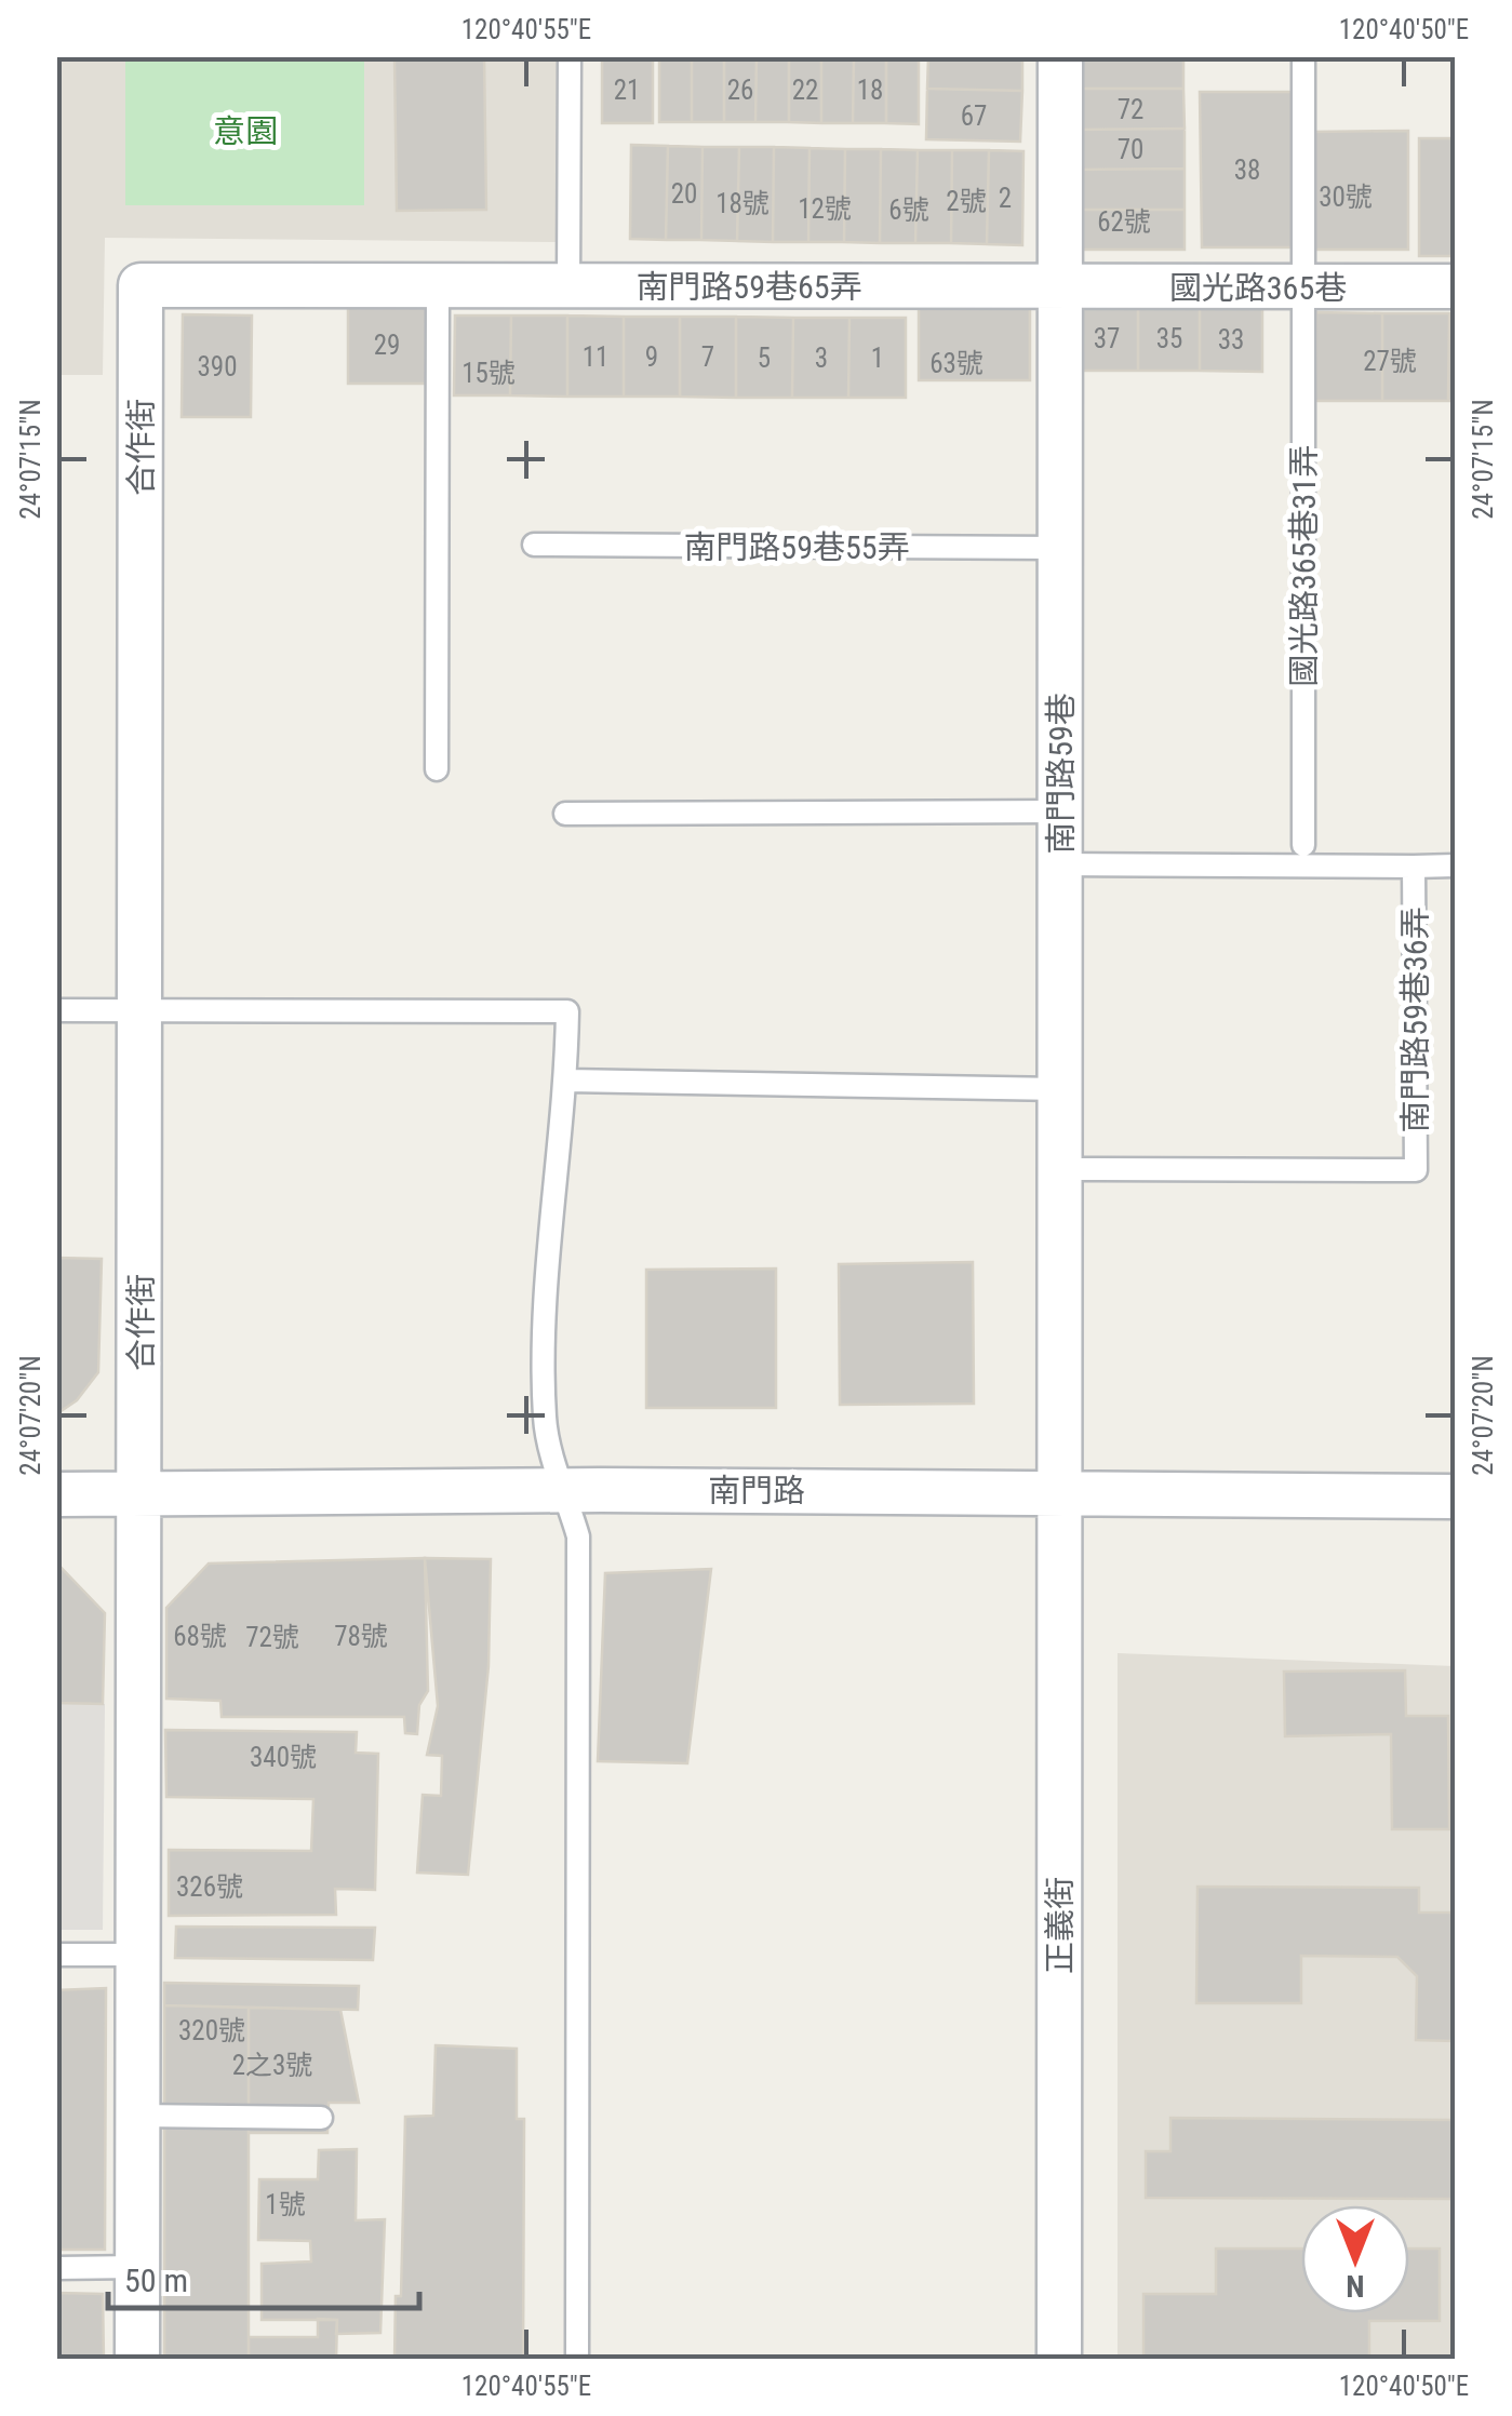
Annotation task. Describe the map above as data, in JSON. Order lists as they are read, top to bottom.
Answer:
{
  "streets": {
    "street": [
      "南門路59巷65弄",
      "國光路365巷",
      "合作街",
      "南門路59巷",
      "南門路",
      "正義街"
    ],
    "lane": ["南門路59巷55弄", "國光路365巷31弄", "南門路59巷36弄"]
  },
  "crossings": [
    ["南門路59巷65弄", "國光路365巷"],
    ["南門路59巷65弄", "合作街"],
    ["南門路59巷65弄", "南門路59巷"],
    ["國光路365巷", "國光路365巷31弄"],
    ["國光路365巷", "南門路59巷"],
    ["合作街", "南門路"],
    ["南門路59巷55弄", "南門路59巷"],
    ["南門路59巷", "南門路59巷36弄"],
    ["南門路59巷", "南門路"],
    ["南門路59巷", "正義街"],
    ["南門路", "正義街"]
  ],
  "parks": ["意園"],
  "house_numbers": [
    "21",
    "26",
    "22",
    "18",
    "72",
    "67",
    "70",
    "38",
    "20",
    "30號",
    "2",
    "2號",
    "18號",
    "12號",
    "6號",
    "62號",
    "37",
    "35",
    "33",
    "29",
    "11",
    "9",
    "7",
    "5",
    "3",
    "1",
    "27號",
    "63號",
    "390",
    "15號",
    "68號",
    "78號",
    "72號",
    "340號",
    "326號",
    "320號",
    "2之3號",
    "1號"
  ],
  "scale_bar": "50 m",
  "north": "bottom",
  "coordinates": [
    "120°40'55\"E",
    "120°40'50\"E",
    "24°07'15\"N",
    "24°07'20\"N"
  ]
}
